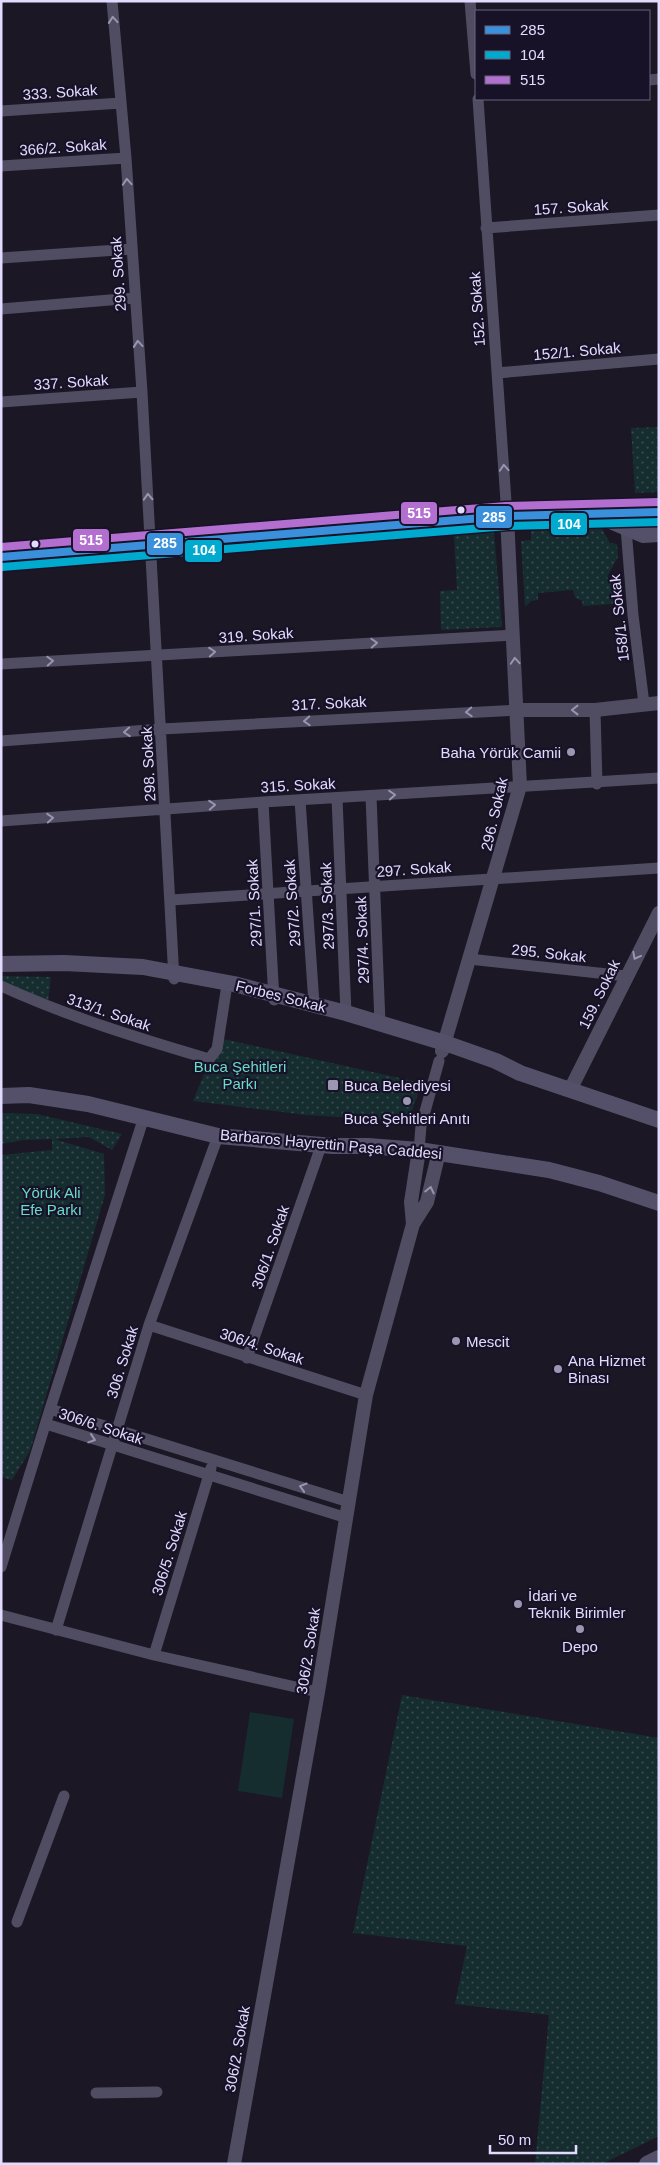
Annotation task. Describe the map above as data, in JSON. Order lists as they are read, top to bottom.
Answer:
{
  "streets": {
    "main road": ["Forbes Sokak", "Barbaros Hayrettin Paşa Caddesi"],
    "street": [
      "333. Sokak",
      "366/2. Sokak",
      "157. Sokak",
      "299. Sokak",
      "152. Sokak",
      "152/1. Sokak",
      "337. Sokak",
      "158/1. Sokak",
      "319. Sokak",
      "317. Sokak",
      "298. Sokak",
      "315. Sokak",
      "296. Sokak",
      "297. Sokak",
      "297/1. Sokak",
      "297/2. Sokak",
      "297/3. Sokak",
      "297/4. Sokak",
      "295. Sokak",
      "159. Sokak",
      "313/1. Sokak",
      "306/1. Sokak",
      "306/4. Sokak",
      "306. Sokak",
      "306/6. Sokak",
      "306/5. Sokak",
      "306/2. Sokak"
    ]
  },
  "crossings": [
    ["333. Sokak", "299. Sokak"],
    ["366/2. Sokak", "299. Sokak"],
    ["157. Sokak", "152. Sokak"],
    ["299. Sokak", "337. Sokak"],
    ["299. Sokak", "298. Sokak"],
    ["152. Sokak", "152/1. Sokak"],
    ["152. Sokak", "296. Sokak"],
    ["158/1. Sokak", "317. Sokak"],
    ["319. Sokak", "298. Sokak"],
    ["319. Sokak", "296. Sokak"],
    ["317. Sokak", "298. Sokak"],
    ["317. Sokak", "296. Sokak"],
    ["298. Sokak", "315. Sokak"],
    ["298. Sokak", "297. Sokak"],
    ["298. Sokak", "Forbes Sokak"],
    ["315. Sokak", "296. Sokak"],
    ["315. Sokak", "297/1. Sokak"],
    ["315. Sokak", "297/2. Sokak"],
    ["315. Sokak", "297/3. Sokak"],
    ["315. Sokak", "297/4. Sokak"],
    ["296. Sokak", "297. Sokak"],
    ["296. Sokak", "295. Sokak"],
    ["296. Sokak", "Forbes Sokak"],
    ["297. Sokak", "297/1. Sokak"],
    ["297. Sokak", "297/2. Sokak"],
    ["297. Sokak", "297/3. Sokak"],
    ["297. Sokak", "297/4. Sokak"],
    ["297/1. Sokak", "Forbes Sokak"],
    ["297/2. Sokak", "Forbes Sokak"],
    ["297/3. Sokak", "Forbes Sokak"],
    ["297/4. Sokak", "Forbes Sokak"],
    ["295. Sokak", "159. Sokak"],
    ["159. Sokak", "Forbes Sokak"],
    ["Forbes Sokak", "313/1. Sokak"],
    ["Barbaros Hayrettin Paşa Caddesi", "306/1. Sokak"],
    ["Barbaros Hayrettin Paşa Caddesi", "306. Sokak"],
    ["Barbaros Hayrettin Paşa Caddesi", "306/2. Sokak"],
    ["306/1. Sokak", "306/4. Sokak"],
    ["306/4. Sokak", "306. Sokak"],
    ["306/4. Sokak", "306/2. Sokak"],
    ["306. Sokak", "306/6. Sokak"],
    ["306/6. Sokak", "306/5. Sokak"],
    ["306/6. Sokak", "306/2. Sokak"]
  ],
  "one_way": [
    "299. Sokak",
    "319. Sokak",
    "317. Sokak",
    "315. Sokak",
    "159. Sokak"
  ],
  "parks": ["Buca Şehitleri Parkı", "Yörük Ali Efe Parkı"],
  "places": {
    "other": [
      "Baha Yörük Camii",
      "Buca Şehitleri Anıtı",
      "Mescit",
      "Ana Hizmet Binası",
      "İdari ve Teknik Birimler",
      "Depo"
    ],
    "transit": ["Buca Belediyesi"]
  },
  "lines": ["transit line 515", "transit line 285", "transit line 104"],
  "legend": ["285", "104", "515"],
  "scale_bar": "50 m"
}
